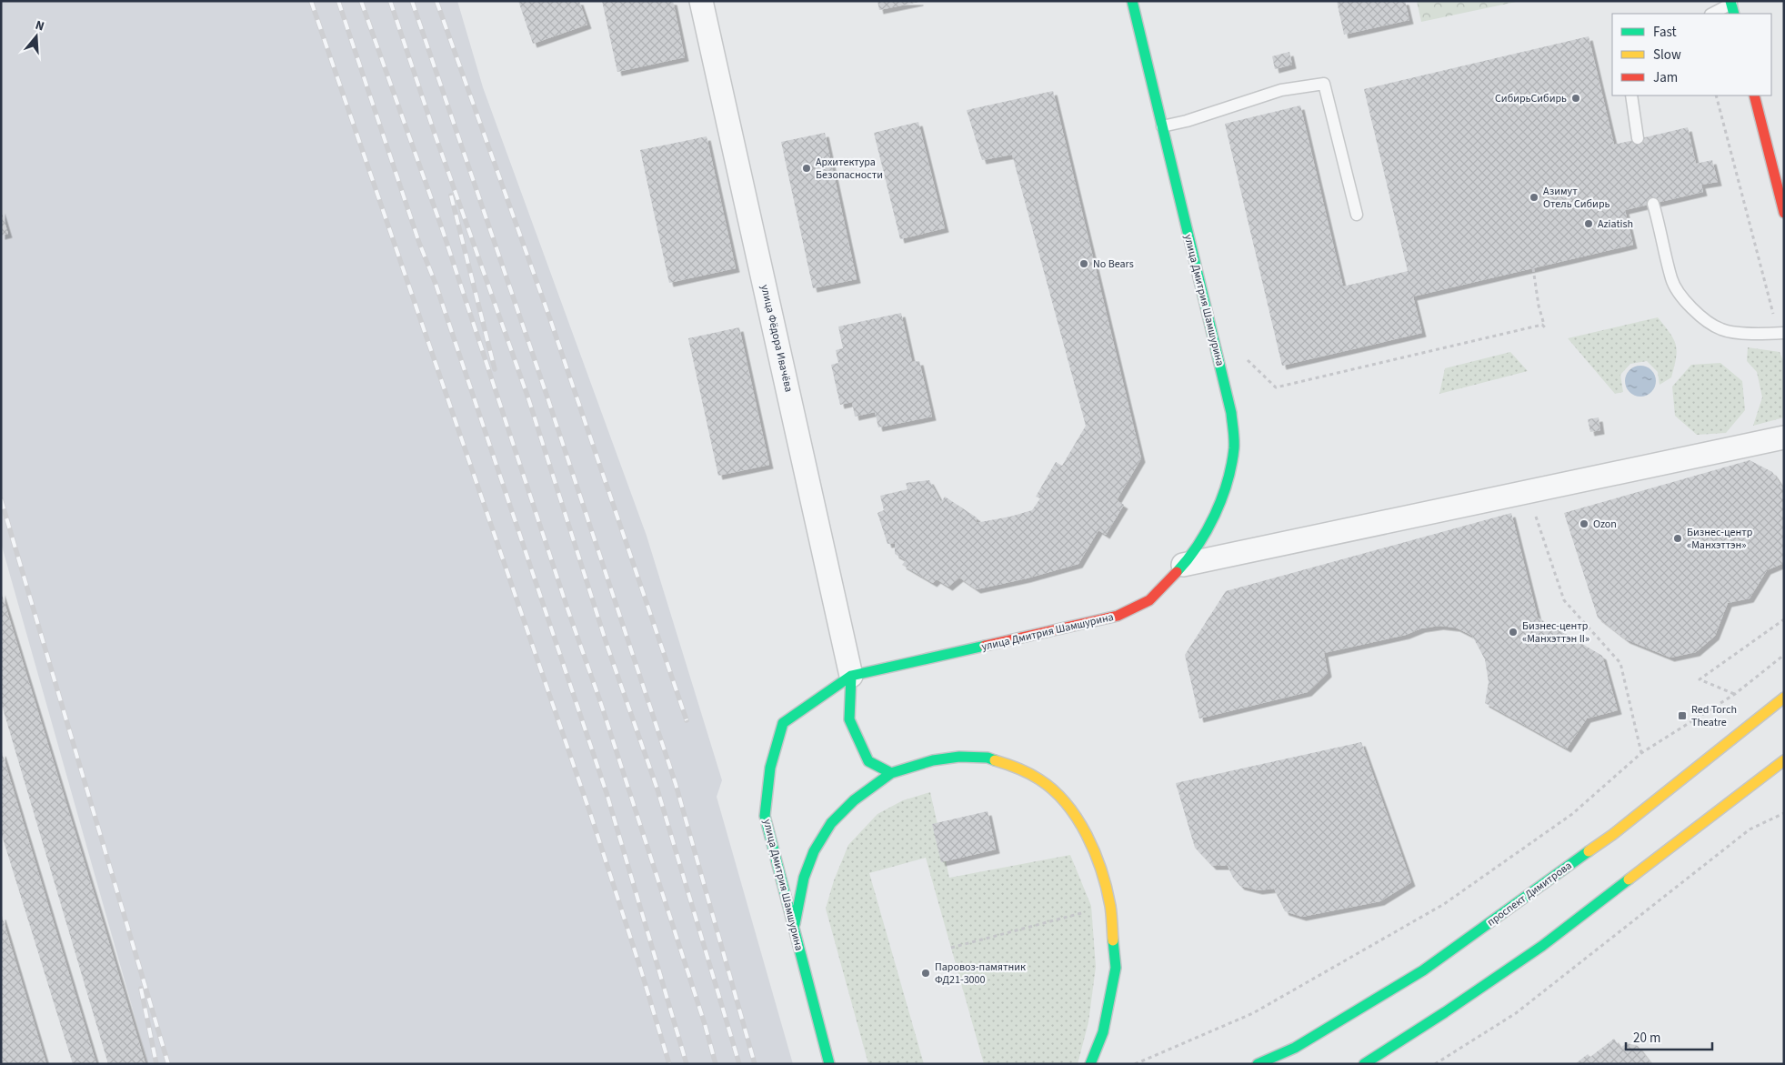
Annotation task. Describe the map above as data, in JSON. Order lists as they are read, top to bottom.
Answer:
{
  "streets": {
    "street": ["улица Дмитрия Шамшурина", "улица Фёдора Ивачёва", "проспект Димитрова"]
  },
  "crossings": [
    ["улица Дмитрия Шамшурина", "улица Фёдора Ивачёва"]
  ],
  "places": {
    "other": [
      "СибирьСибирь",
      "Архитектура Безопасности",
      "Азимут Отель Сибирь",
      "Aziatish",
      "No Bears",
      "Ozon",
      "Бизнес-центр «Манхэттэн»",
      "Бизнес-центр «Манхэттэн II»",
      "Паровоз-памятник ФД21-3000"
    ],
    "transit": ["Red Torch Theatre"]
  },
  "legend": ["Fast", "Slow", "Jam"],
  "scale_bar": "20 m",
  "north": "top"
}
